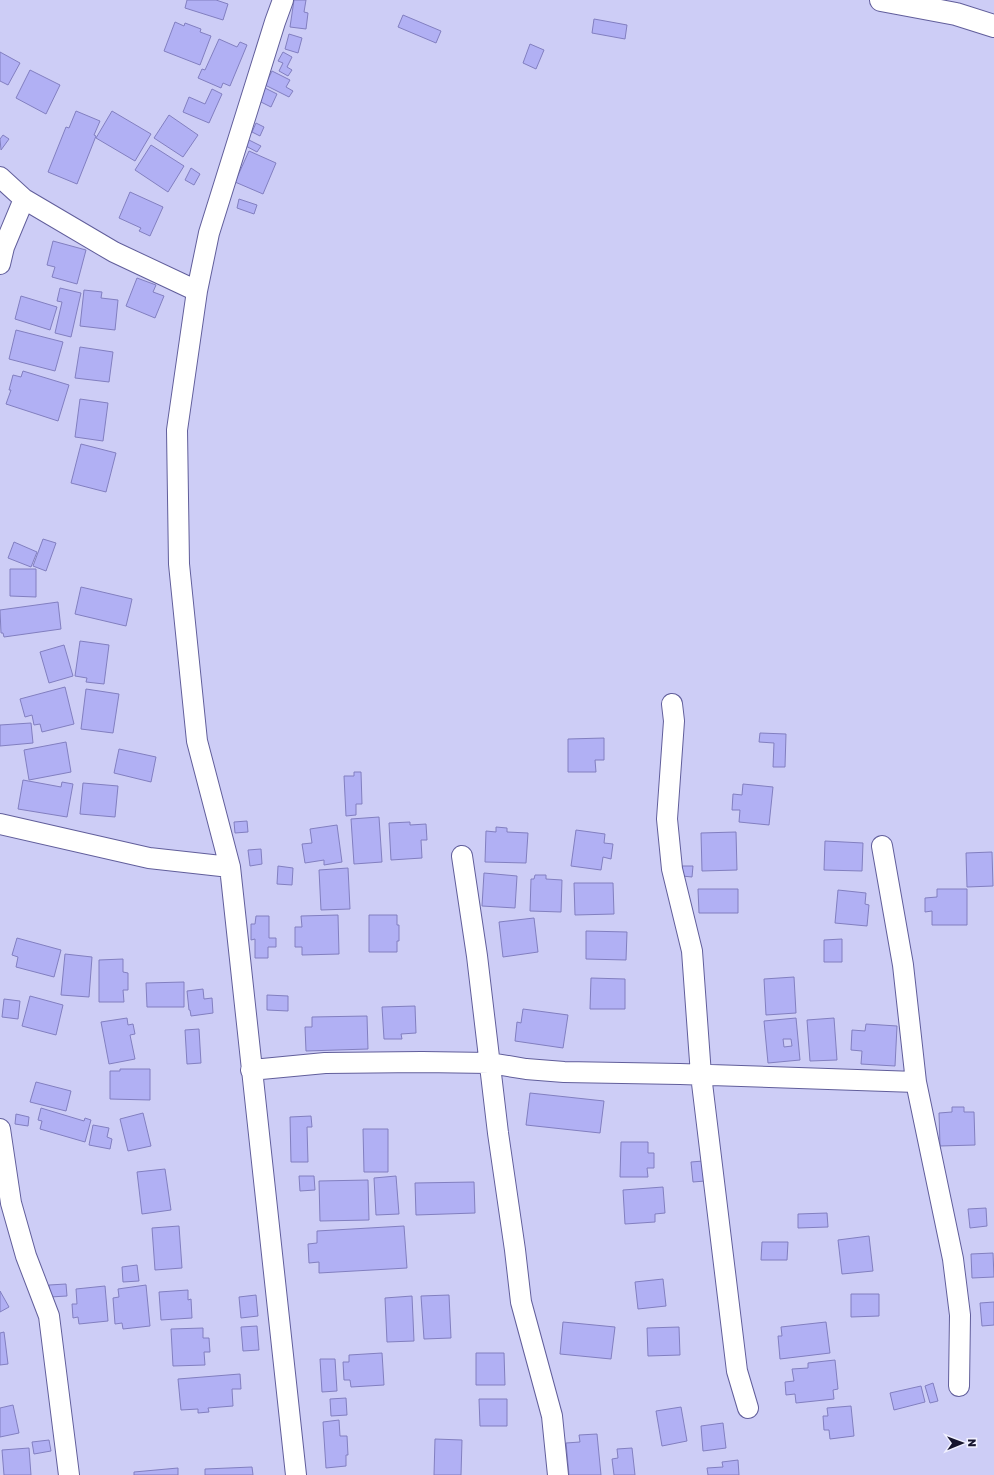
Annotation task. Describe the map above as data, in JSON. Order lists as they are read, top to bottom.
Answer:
{
  "north": "right"
}
